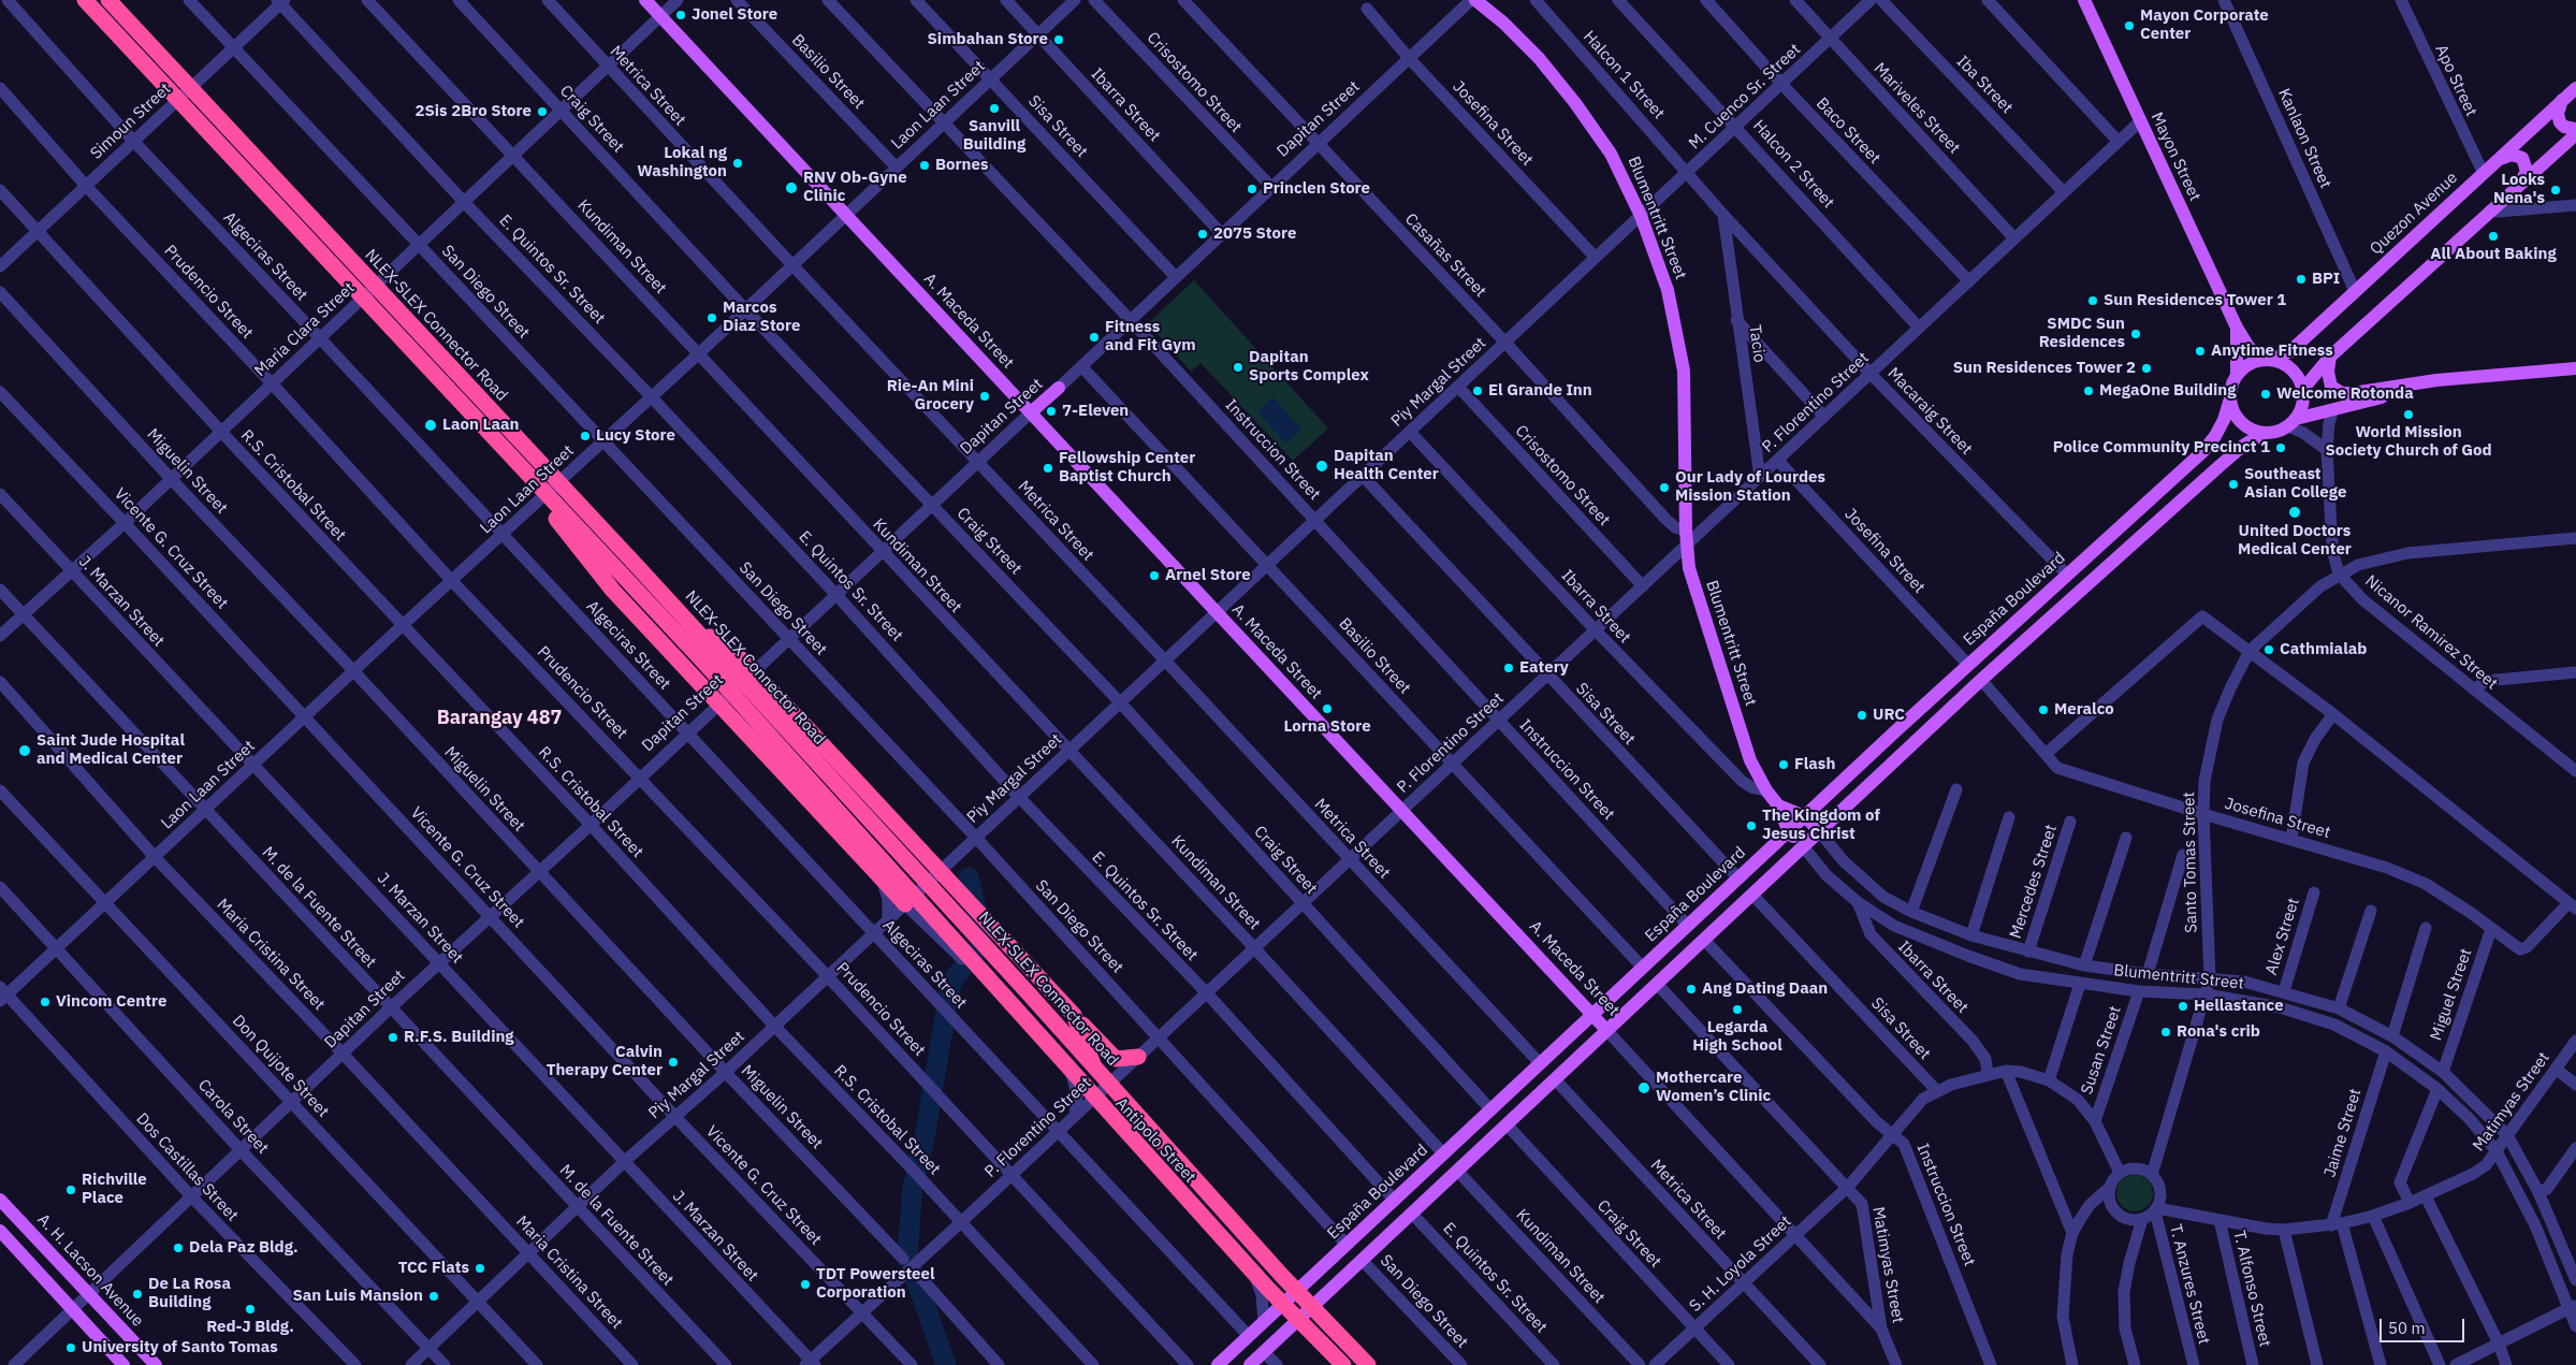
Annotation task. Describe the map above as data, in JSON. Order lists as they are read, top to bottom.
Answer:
{
  "streets": {
    "highway": ["NLEX-SLEX Connector Road"],
    "main road": [
      "Dapitan Street",
      "Mayon Street",
      "Quezon Avenue",
      "Blumentritt Street",
      "A. Maceda Street",
      "España Boulevard",
      "A. H. Lacson Avenue"
    ],
    "street": [
      "Basilio Street",
      "Halcon 1 Street",
      "Apo Street",
      "Crisostomo Street",
      "Iba Street",
      "Metrica Street",
      "M. Cuenco Sr. Street",
      "Laon Laan Street",
      "Ibarra Street",
      "Mariveles Street",
      "Craig Street",
      "Simoun Street",
      "Josefina Street",
      "Sisa Street",
      "Baco Street",
      "Kanlaon Street",
      "Halcon 2 Street",
      "Kundiman Street",
      "Casañas Street",
      "Algeciras Street",
      "E. Quintos Sr. Street",
      "Prudencio Street",
      "San Diego Street",
      "Maria Clara Street",
      "Tacio",
      "Piy Margal Street",
      "P. Florentino Street",
      "Macaraig Street",
      "Instruccion Street",
      "Miguelin Street",
      "R.S. Cristobal Street",
      "Vicente G. Cruz Street",
      "J. Marzan Street",
      "Nicanor Ramirez Street",
      "Santo Tomas Street",
      "Mercedes Street",
      "M. de la Fuente Street",
      "Alex Street",
      "Maria Cristina Street",
      "Miguel Street",
      "Susan Street",
      "Don Quijote Street",
      "Matimyas Street",
      "Carola Street",
      "Jaime Street",
      "Antipolo Street",
      "Dos Castillas Street",
      "S. H. Loyola Street",
      "T. Anzures Street",
      "T. Alfonso Street"
    ]
  },
  "crossings": [
    ["Basilio Street", "Laon Laan Street"],
    ["Basilio Street", "Dapitan Street"],
    ["Basilio Street", "Piy Margal Street"],
    ["Basilio Street", "P. Florentino Street"],
    ["Basilio Street", "España Boulevard"],
    ["Halcon 1 Street", "M. Cuenco Sr. Street"],
    ["Halcon 1 Street", "Macaraig Street"],
    ["Apo Street", "Quezon Avenue"],
    ["Crisostomo Street", "Dapitan Street"],
    ["Crisostomo Street", "Piy Margal Street"],
    ["Crisostomo Street", "P. Florentino Street"],
    ["Iba Street", "P. Florentino Street"],
    ["Metrica Street", "Laon Laan Street"],
    ["Metrica Street", "Dapitan Street"],
    ["Metrica Street", "Maria Clara Street"],
    ["Metrica Street", "Piy Margal Street"],
    ["Metrica Street", "P. Florentino Street"],
    ["Metrica Street", "España Boulevard"],
    ["Metrica Street", "S. H. Loyola Street"],
    ["M. Cuenco Sr. Street", "Mariveles Street"],
    ["M. Cuenco Sr. Street", "Baco Street"],
    ["M. Cuenco Sr. Street", "Halcon 2 Street"],
    ["M. Cuenco Sr. Street", "Blumentritt Street"],
    ["M. Cuenco Sr. Street", "Piy Margal Street"],
    ["M. Cuenco Sr. Street", "Macaraig Street"],
    ["Laon Laan Street", "Ibarra Street"],
    ["Laon Laan Street", "Craig Street"],
    ["Laon Laan Street", "Sisa Street"],
    ["Laon Laan Street", "Kundiman Street"],
    ["Laon Laan Street", "Algeciras Street"],
    ["Laon Laan Street", "E. Quintos Sr. Street"],
    ["Laon Laan Street", "Prudencio Street"],
    ["Laon Laan Street", "San Diego Street"],
    ["Laon Laan Street", "A. Maceda Street"],
    ["Laon Laan Street", "Instruccion Street"],
    ["Laon Laan Street", "Miguelin Street"],
    ["Laon Laan Street", "R.S. Cristobal Street"],
    ["Laon Laan Street", "Vicente G. Cruz Street"],
    ["Laon Laan Street", "J. Marzan Street"],
    ["Laon Laan Street", "M. de la Fuente Street"],
    ["Laon Laan Street", "Maria Cristina Street"],
    ["Laon Laan Street", "Don Quijote Street"],
    ["Laon Laan Street", "Carola Street"],
    ["Laon Laan Street", "Dos Castillas Street"],
    ["Ibarra Street", "Dapitan Street"],
    ["Ibarra Street", "Blumentritt Street"],
    ["Ibarra Street", "Piy Margal Street"],
    ["Ibarra Street", "P. Florentino Street"],
    ["Mariveles Street", "P. Florentino Street"],
    ["Craig Street", "Dapitan Street"],
    ["Craig Street", "Maria Clara Street"],
    ["Craig Street", "Piy Margal Street"],
    ["Craig Street", "P. Florentino Street"],
    ["Craig Street", "España Boulevard"],
    ["Craig Street", "S. H. Loyola Street"],
    ["Dapitan Street", "Josefina Street"],
    ["Dapitan Street", "Sisa Street"],
    ["Dapitan Street", "Blumentritt Street"],
    ["Dapitan Street", "Kundiman Street"],
    ["Dapitan Street", "Casañas Street"],
    ["Dapitan Street", "Algeciras Street"],
    ["Dapitan Street", "E. Quintos Sr. Street"],
    ["Dapitan Street", "Prudencio Street"],
    ["Dapitan Street", "San Diego Street"],
    ["Dapitan Street", "A. Maceda Street"],
    ["Dapitan Street", "Instruccion Street"],
    ["Dapitan Street", "Miguelin Street"],
    ["Dapitan Street", "R.S. Cristobal Street"],
    ["Dapitan Street", "Vicente G. Cruz Street"],
    ["Dapitan Street", "J. Marzan Street"],
    ["Dapitan Street", "M. de la Fuente Street"],
    ["Dapitan Street", "Maria Cristina Street"],
    ["Dapitan Street", "Don Quijote Street"],
    ["Dapitan Street", "Carola Street"],
    ["Dapitan Street", "Dos Castillas Street"],
    ["Dapitan Street", "A. H. Lacson Avenue"],
    ["Simoun Street", "Algeciras Street"],
    ["Simoun Street", "E. Quintos Sr. Street"],
    ["Simoun Street", "Prudencio Street"],
    ["Simoun Street", "San Diego Street"],
    ["Simoun Street", "R.S. Cristobal Street"],
    ["Josefina Street", "Piy Margal Street"],
    ["Josefina Street", "P. Florentino Street"],
    ["Josefina Street", "España Boulevard"],
    ["Josefina Street", "Santo Tomas Street"],
    ["Josefina Street", "Miguel Street"],
    ["Sisa Street", "Piy Margal Street"],
    ["Sisa Street", "P. Florentino Street"],
    ["Sisa Street", "España Boulevard"],
    ["Baco Street", "P. Florentino Street"],
    ["Kanlaon Street", "Quezon Avenue"],
    ["Mayon Street", "Quezon Avenue"],
    ["Mayon Street", "P. Florentino Street"],
    ["Mayon Street", "España Boulevard"],
    ["Halcon 2 Street", "P. Florentino Street"],
    ["Quezon Avenue", "España Boulevard"],
    ["Blumentritt Street", "Casañas Street"],
    ["Blumentritt Street", "Piy Margal Street"],
    ["Blumentritt Street", "P. Florentino Street"],
    ["Blumentritt Street", "España Boulevard"],
    ["Blumentritt Street", "Santo Tomas Street"],
    ["Blumentritt Street", "Mercedes Street"],
    ["Blumentritt Street", "Alex Street"],
    ["Blumentritt Street", "Miguel Street"],
    ["Blumentritt Street", "Susan Street"],
    ["Blumentritt Street", "Matimyas Street"],
    ["Blumentritt Street", "Jaime Street"],
    ["Kundiman Street", "Maria Clara Street"],
    ["Kundiman Street", "Piy Margal Street"],
    ["Kundiman Street", "P. Florentino Street"],
    ["Kundiman Street", "España Boulevard"],
    ["Casañas Street", "Piy Margal Street"],
    ["Algeciras Street", "Maria Clara Street"],
    ["Algeciras Street", "Piy Margal Street"],
    ["Algeciras Street", "P. Florentino Street"],
    ["Algeciras Street", "España Boulevard"],
    ["E. Quintos Sr. Street", "Maria Clara Street"],
    ["E. Quintos Sr. Street", "Piy Margal Street"],
    ["E. Quintos Sr. Street", "P. Florentino Street"],
    ["E. Quintos Sr. Street", "España Boulevard"],
    ["Prudencio Street", "Maria Clara Street"],
    ["Prudencio Street", "Piy Margal Street"],
    ["Prudencio Street", "P. Florentino Street"],
    ["San Diego Street", "Maria Clara Street"],
    ["San Diego Street", "Piy Margal Street"],
    ["San Diego Street", "P. Florentino Street"],
    ["San Diego Street", "España Boulevard"],
    ["A. Maceda Street", "Maria Clara Street"],
    ["A. Maceda Street", "Piy Margal Street"],
    ["A. Maceda Street", "P. Florentino Street"],
    ["A. Maceda Street", "España Boulevard"],
    ["A. Maceda Street", "Matimyas Street"],
    ["A. Maceda Street", "S. H. Loyola Street"],
    ["NLEX-SLEX Connector Road", "Antipolo Street"],
    ["Maria Clara Street", "Miguelin Street"],
    ["Maria Clara Street", "R.S. Cristobal Street"],
    ["Maria Clara Street", "Vicente G. Cruz Street"],
    ["Maria Clara Street", "J. Marzan Street"],
    ["Maria Clara Street", "M. de la Fuente Street"],
    ["Tacio", "P. Florentino Street"],
    ["Tacio", "Macaraig Street"],
    ["Piy Margal Street", "Instruccion Street"],
    ["Piy Margal Street", "Miguelin Street"],
    ["Piy Margal Street", "R.S. Cristobal Street"],
    ["Piy Margal Street", "Vicente G. Cruz Street"],
    ["Piy Margal Street", "J. Marzan Street"],
    ["Piy Margal Street", "M. de la Fuente Street"],
    ["Piy Margal Street", "Maria Cristina Street"],
    ["Piy Margal Street", "Don Quijote Street"],
    ["Piy Margal Street", "Carola Street"],
    ["Piy Margal Street", "Antipolo Street"],
    ["P. Florentino Street", "Macaraig Street"],
    ["P. Florentino Street", "Instruccion Street"],
    ["P. Florentino Street", "R.S. Cristobal Street"],
    ["P. Florentino Street", "Vicente G. Cruz Street"],
    ["P. Florentino Street", "J. Marzan Street"],
    ["P. Florentino Street", "Antipolo Street"],
    ["Macaraig Street", "España Boulevard"],
    ["Instruccion Street", "España Boulevard"],
    ["España Boulevard", "Antipolo Street"],
    ["Nicanor Ramirez Street", "Santo Tomas Street"],
    ["Santo Tomas Street", "Matimyas Street"],
    ["Santo Tomas Street", "T. Anzures Street"],
    ["Matimyas Street", "Jaime Street"],
    ["Matimyas Street", "S. H. Loyola Street"],
    ["Matimyas Street", "T. Anzures Street"],
    ["Matimyas Street", "T. Alfonso Street"]
  ],
  "districts": ["Barangay 487"],
  "places": [
    "Jonel Store",
    "Mayon Corporate Center",
    "Simbahan Store",
    "Sanvill Building",
    "2Sis 2Bro Store",
    "Lokal ng Washington",
    "Bornes",
    "RNV Ob-Gyne Clinic",
    "Princlen Store",
    "Looks Nena's",
    "2075 Store",
    "All About Baking",
    "BPI",
    "Sun Residences Tower 1",
    "Marcos Diaz Store",
    "SMDC Sun Residences",
    "Fitness and Fit Gym",
    "Anytime Fitness",
    "Dapitan Sports Complex",
    "Sun Residences Tower 2",
    "El Grande Inn",
    "MegaOne Building",
    "Welcome Rotonda",
    "Rie-An Mini Grocery",
    "7-Eleven",
    "World Mission Society Church of God",
    "Laon Laan",
    "Lucy Store",
    "Police Community Precinct 1",
    "Dapitan Health Center",
    "Fellowship Center Baptist Church",
    "Southeast Asian College",
    "Our Lady of Lourdes Mission Station",
    "United Doctors Medical Center",
    "Arnel Store",
    "Cathmialab",
    "Eatery",
    "Lorna Store",
    "Meralco",
    "URC",
    "Saint Jude Hospital and Medical Center",
    "Flash",
    "The Kingdom of Jesus Christ",
    "Ang Dating Daan",
    "Vincom Centre",
    "Hellastance",
    "Legarda High School",
    "Rona's crib",
    "R.F.S. Building",
    "Calvin Therapy Center",
    "Mothercare Women’s Clinic",
    "Richville Place",
    "Dela Paz Bldg.",
    "TCC Flats",
    "TDT Powersteel Corporation",
    "De La Rosa Building",
    "San Luis Mansion",
    "Red-J Bldg.",
    "University of Santo Tomas"
  ],
  "scale_bar": "50 m"
}
